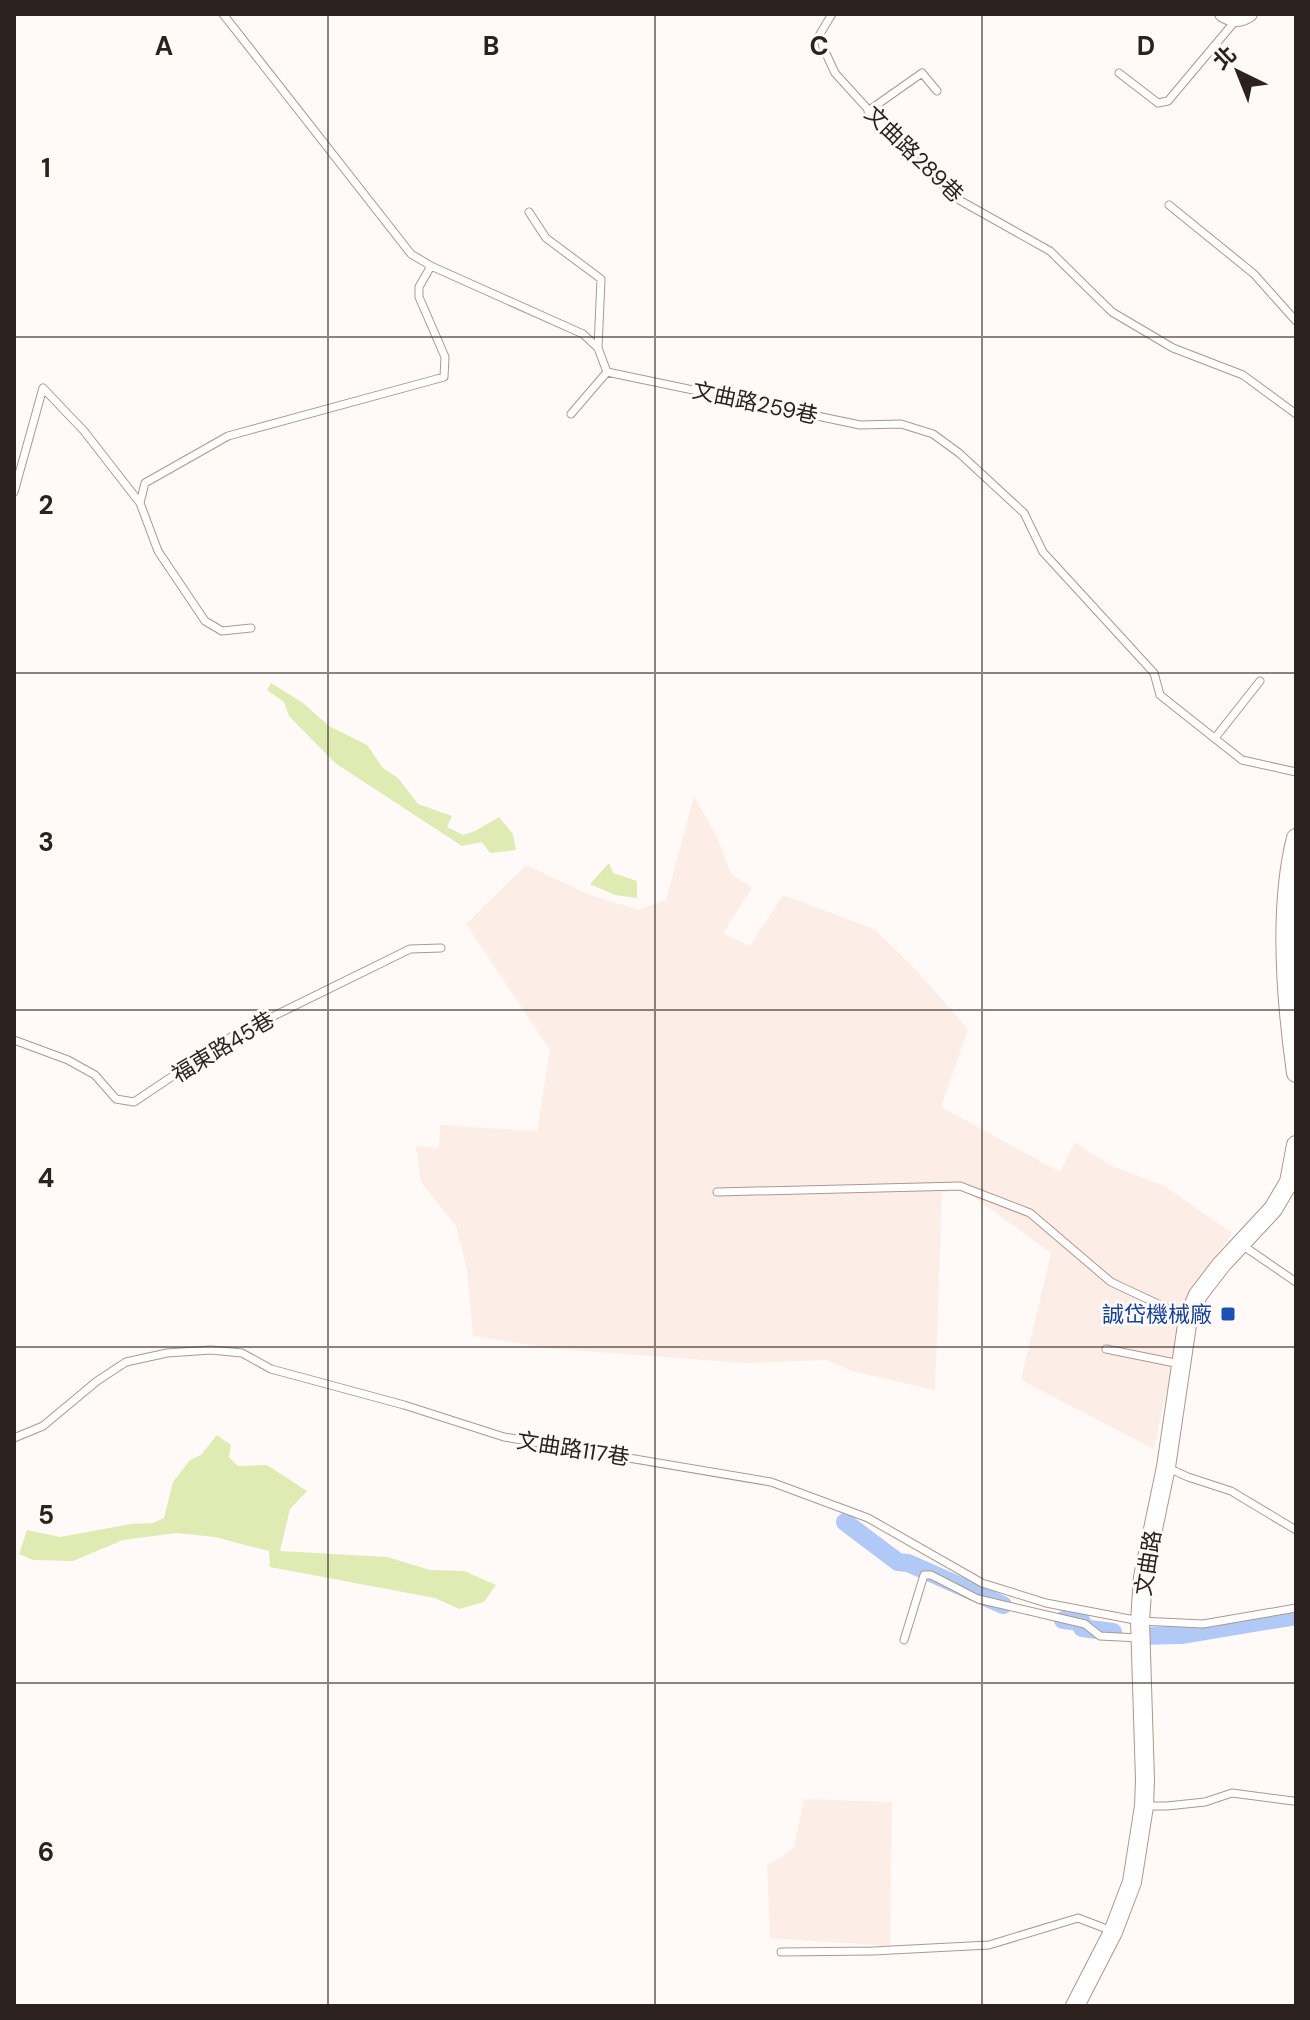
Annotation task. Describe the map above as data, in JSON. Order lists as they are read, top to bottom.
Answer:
{
  "streets": {
    "street": ["文曲路"],
    "lane": [
      "文曲路289巷",
      "文曲路259巷",
      "福東路45巷",
      "文曲路117巷"
    ]
  },
  "crossings": [
    ["文曲路117巷", "文曲路"]
  ],
  "places": {
    "transit": ["誠岱機械廠"]
  },
  "north": "top left",
  "grid": {
    "columns": [
      "A",
      "B",
      "C",
      "D"
    ],
    "rows": [
      "1",
      "2",
      "3",
      "4",
      "5",
      "6"
    ]
  }
}
